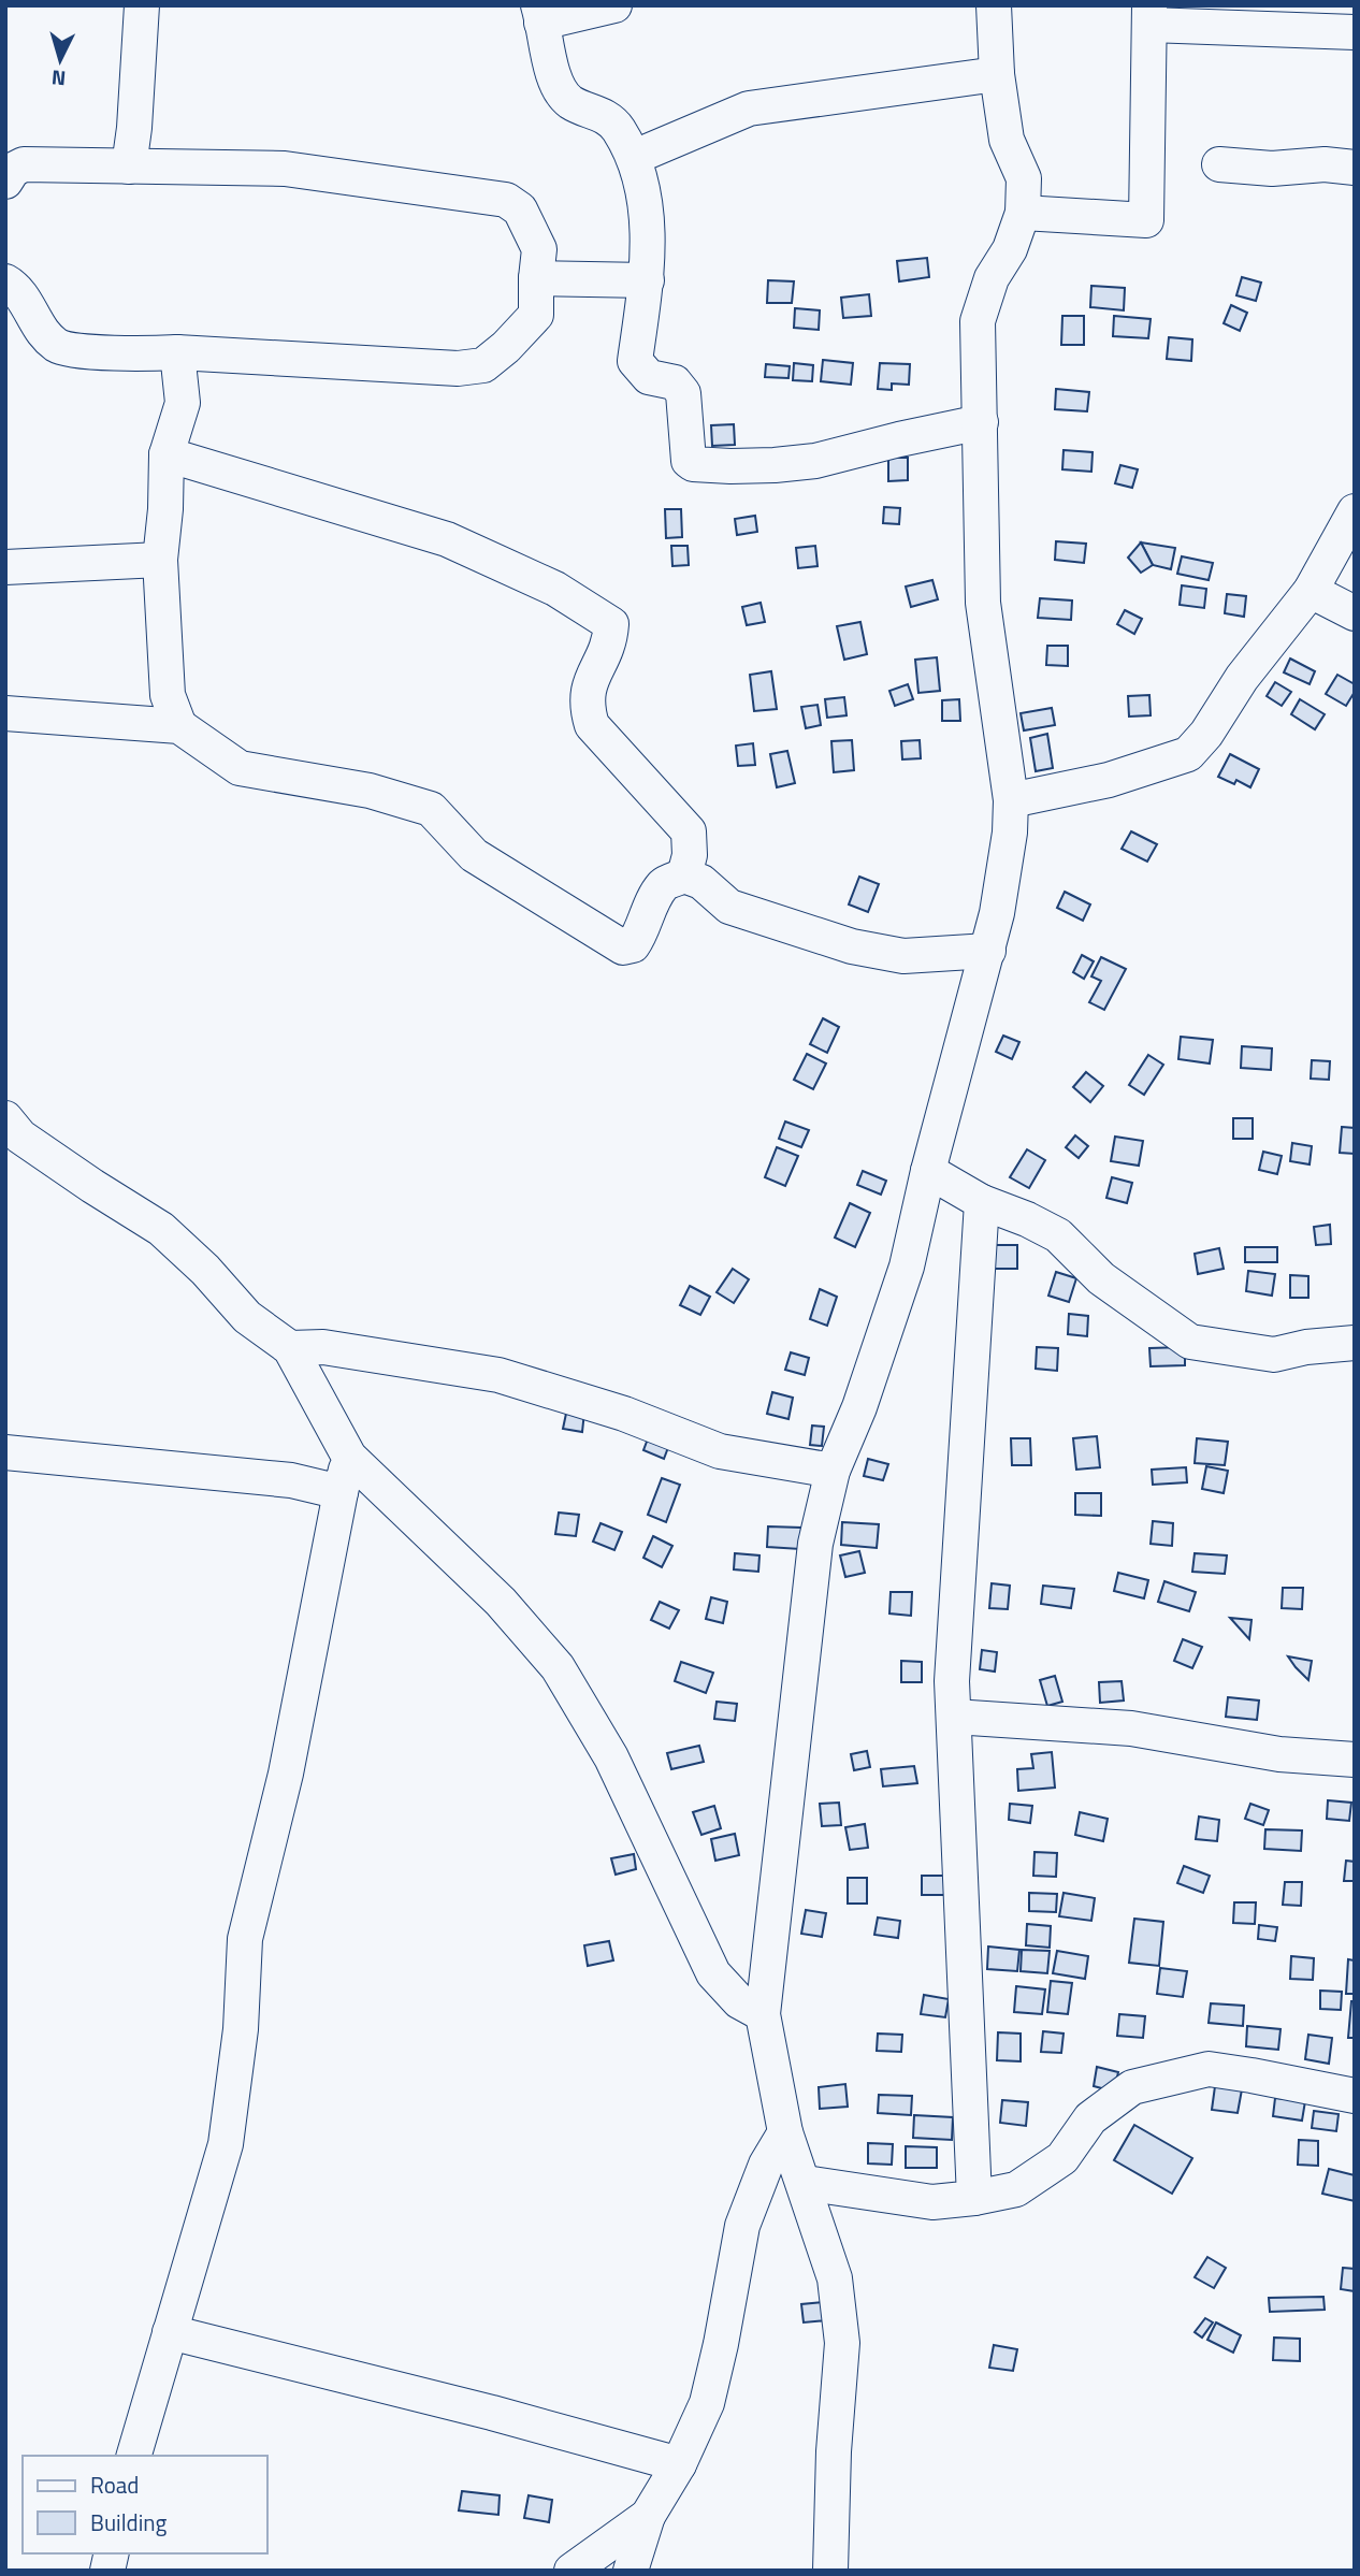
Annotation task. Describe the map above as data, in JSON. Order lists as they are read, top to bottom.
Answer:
{
  "legend": ["Road", "Building"],
  "north": "bottom"
}
